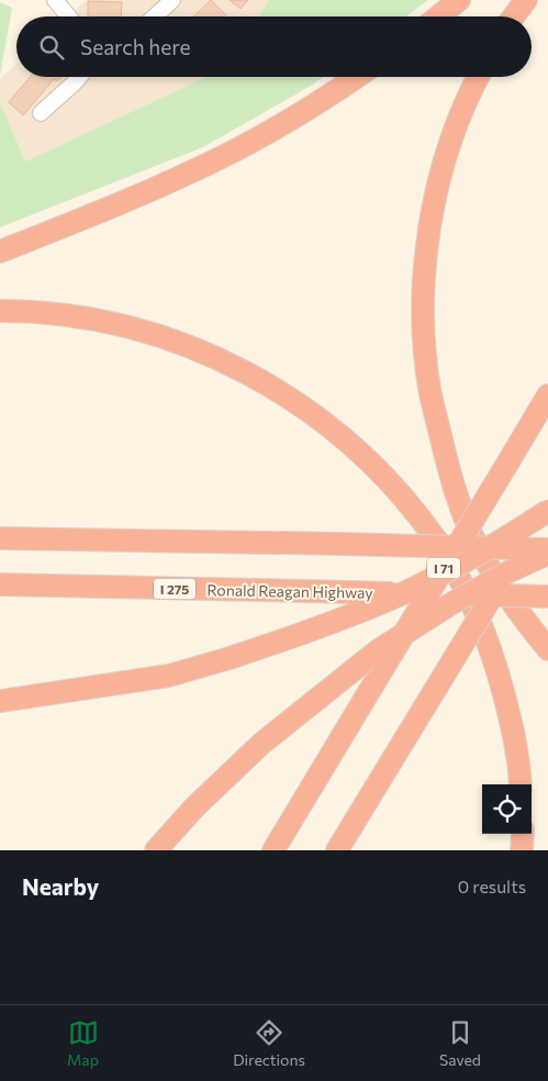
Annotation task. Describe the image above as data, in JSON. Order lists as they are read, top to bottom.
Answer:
{
  "streets": {
    "highway": ["I 71", "I 275", "Ronald Reagan Highway"]
  },
  "page": {
    "search": "Search here",
    "heading": ["Nearby", "0 results"],
    "nav": ["Map", "Directions", "Saved"]
  }
}
